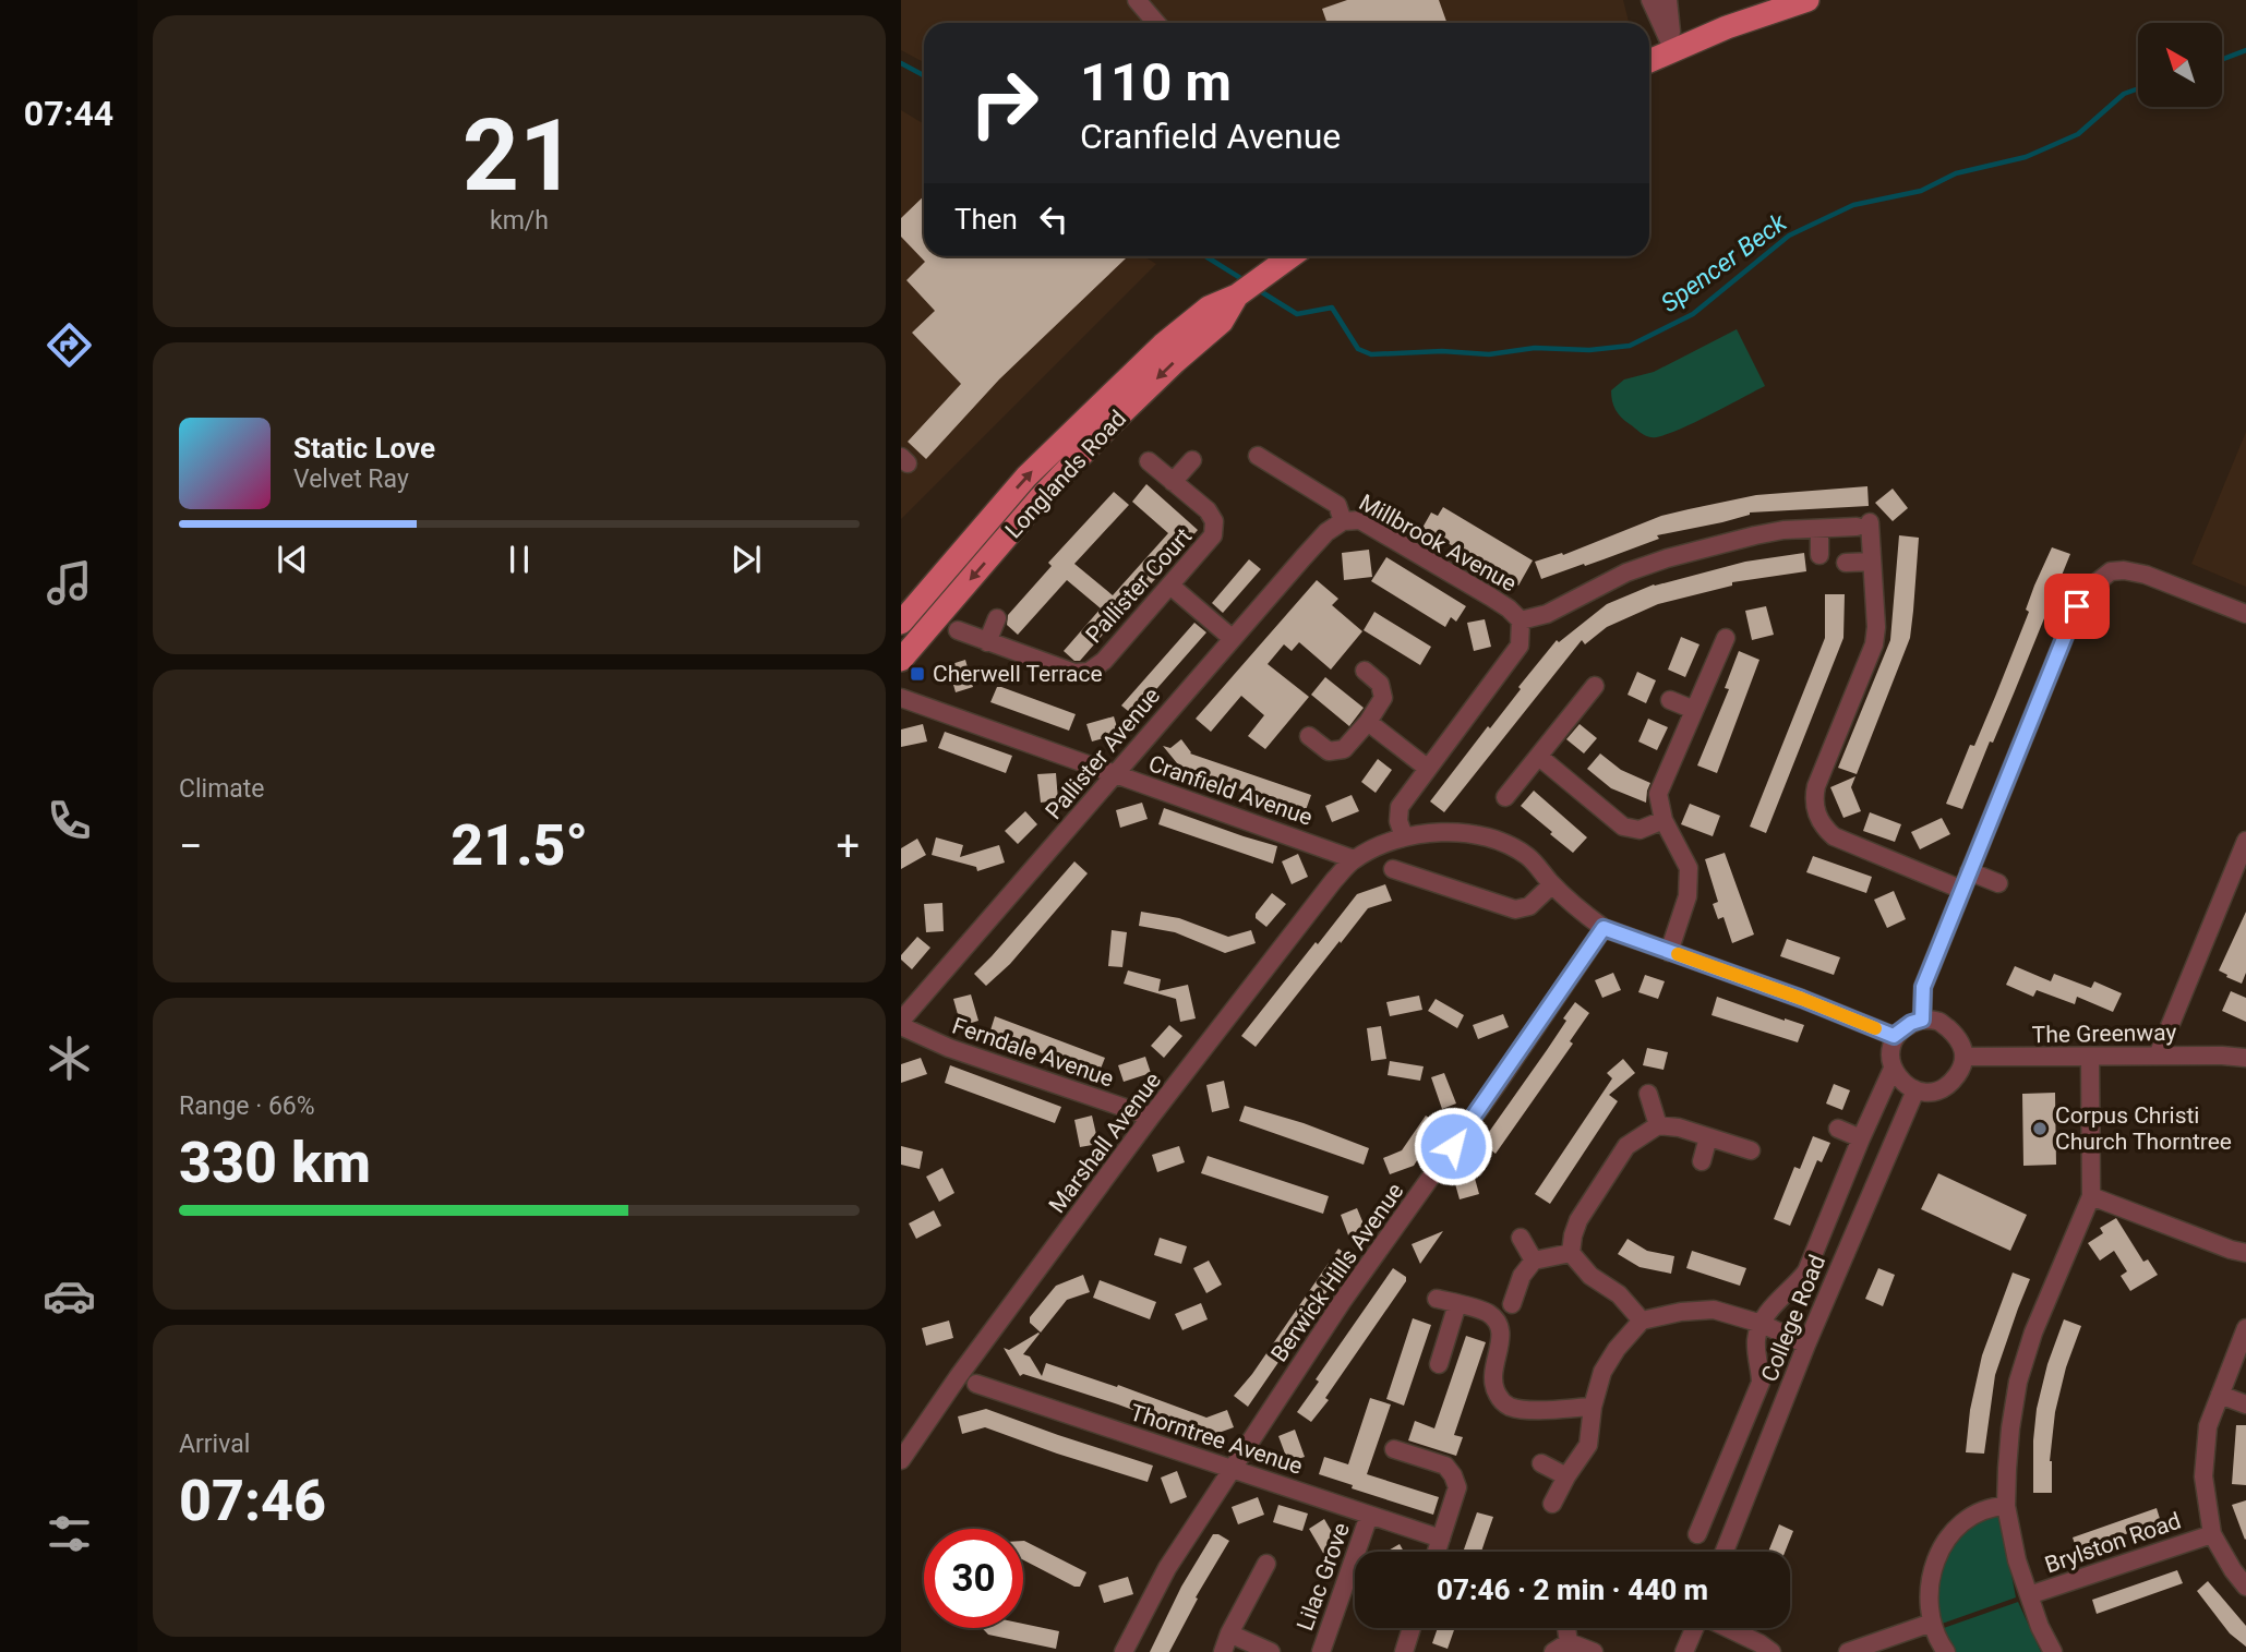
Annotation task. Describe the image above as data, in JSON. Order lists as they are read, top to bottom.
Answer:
{
  "streets": {
    "main road": ["Longlands Road"],
    "street": [
      "Millbrook Avenue",
      "Pallister Court",
      "Pallister Avenue",
      "Cranfield Avenue",
      "The Greenway",
      "Ferndale Avenue",
      "Marshall Avenue",
      "Berwick Hills Avenue",
      "College Road",
      "Thorntree Avenue",
      "Brylston Road",
      "Lilac Grove"
    ]
  },
  "crossings": [
    ["Millbrook Avenue", "Pallister Avenue"],
    ["Pallister Avenue", "Cranfield Avenue"],
    ["Pallister Avenue", "Ferndale Avenue"],
    ["Cranfield Avenue", "Marshall Avenue"],
    ["The Greenway", "College Road"],
    ["Ferndale Avenue", "Marshall Avenue"],
    ["Berwick Hills Avenue", "Thorntree Avenue"],
    ["Thorntree Avenue", "Lilac Grove"]
  ],
  "water": ["Spencer Beck"],
  "places": {
    "transit": ["Cherwell Terrace"],
    "other": ["Corpus Christi Church Thorntree"]
  },
  "north": "top left",
  "page": {
    "tabs": "07:44",
    "tile": [
      ["21", "km/h"],
      "Climate",
      ["Range · 66%", "330 km"],
      ["Arrival", "07:46"]
    ],
    "turn": ["110 m", "Cranfield Avenue"],
    "then": "Then",
    "song": ["Static Love", "Velvet Ray"],
    "heat": ["−", "21.5°", "+"],
    "limit": "30",
    "trip": "07:46 · 2 min · 440 m"
  }
}
